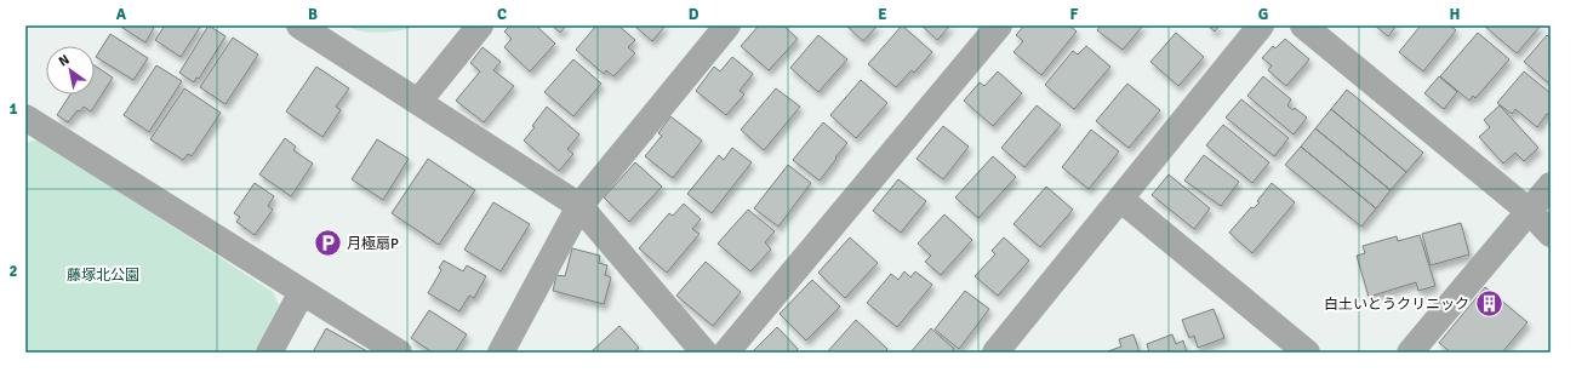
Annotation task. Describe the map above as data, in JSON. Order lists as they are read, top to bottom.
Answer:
{
  "parks": ["藤塚北公園"],
  "places": {
    "parking": ["月極扇P"],
    "building": ["白土いとうクリニック"]
  },
  "north": "top left",
  "grid": {
    "columns": [
      "A",
      "B",
      "C",
      "D",
      "E",
      "F",
      "G",
      "H"
    ],
    "rows": ["1", "2"]
  }
}
